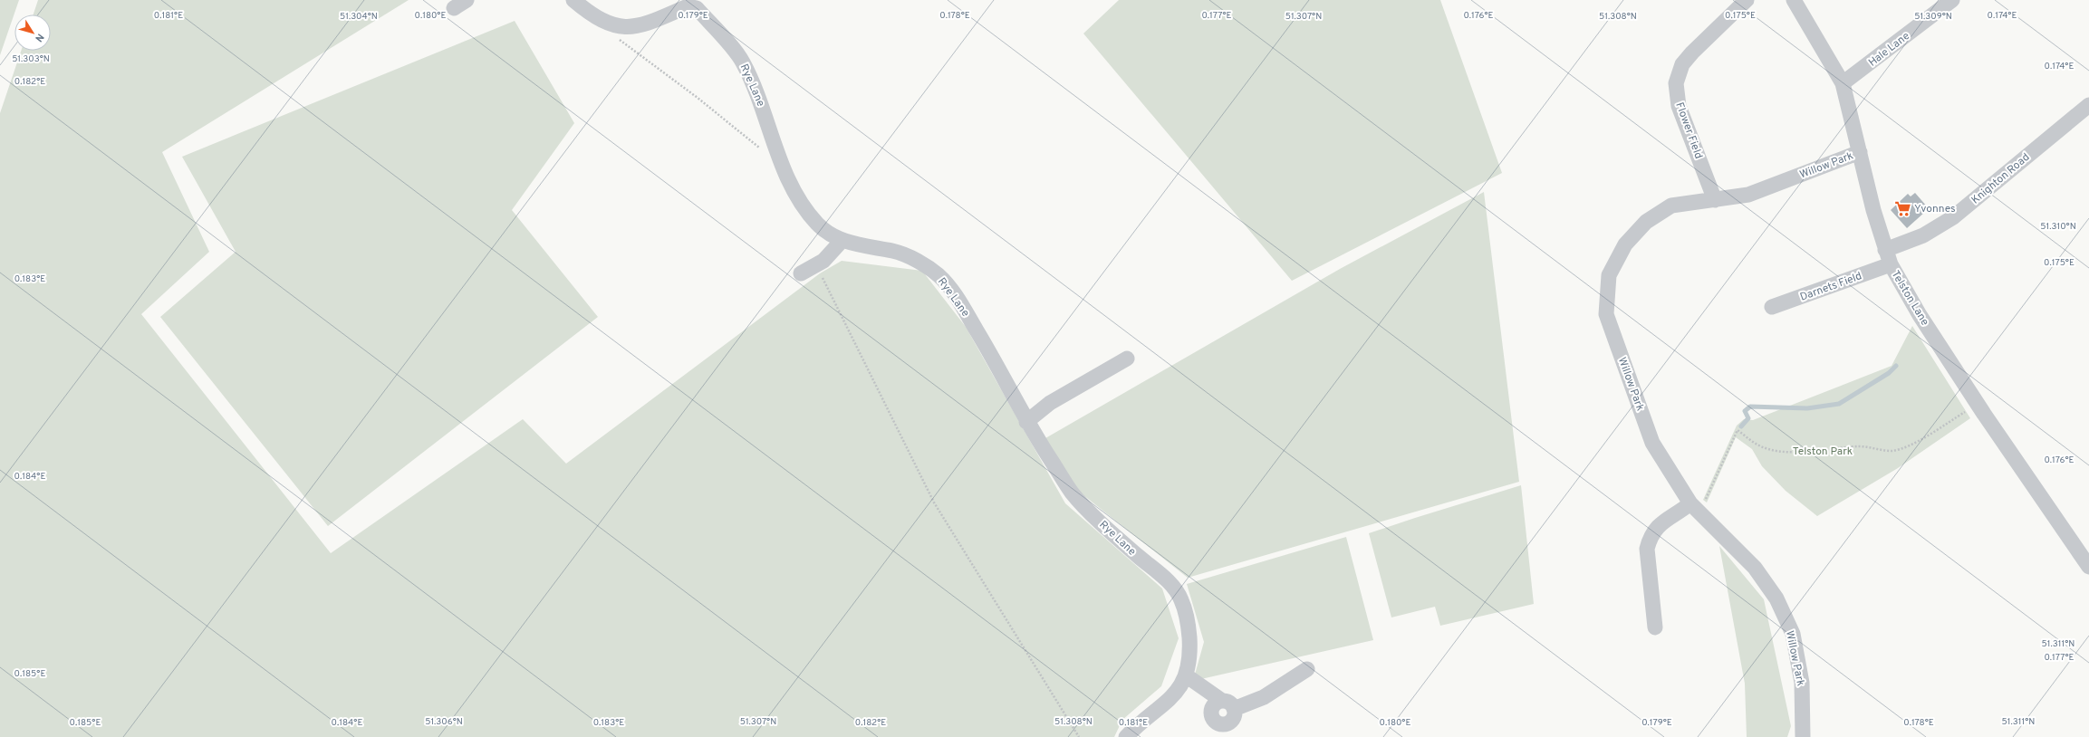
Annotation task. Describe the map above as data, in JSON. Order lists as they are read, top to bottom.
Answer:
{
  "streets": {
    "street": [
      "Hale Lane",
      "Rye Lane",
      "Flower Field",
      "Willow Park",
      "Knighton Road",
      "Darnets Field",
      "Telston Lane"
    ]
  },
  "crossings": [
    ["Hale Lane", "Telston Lane"],
    ["Flower Field", "Willow Park"],
    ["Willow Park", "Telston Lane"],
    ["Knighton Road", "Telston Lane"],
    ["Darnets Field", "Telston Lane"]
  ],
  "parks": ["Telston Park"],
  "places": {
    "supermarket": ["Yvonnes"]
  },
  "north": "bottom right",
  "coordinates": [
    "0.174°E",
    "0.181°E",
    "0.176°E",
    "0.180°E",
    "0.179°E",
    "0.178°E",
    "0.177°E",
    "0.175°E",
    "51.304°N",
    "51.307°N",
    "51.308°N",
    "51.309°N",
    "51.303°N",
    "0.182°E",
    "51.310°N",
    "0.183°E",
    "0.184°E",
    "51.311°N",
    "0.185°E",
    "51.306°N"
  ]
}
